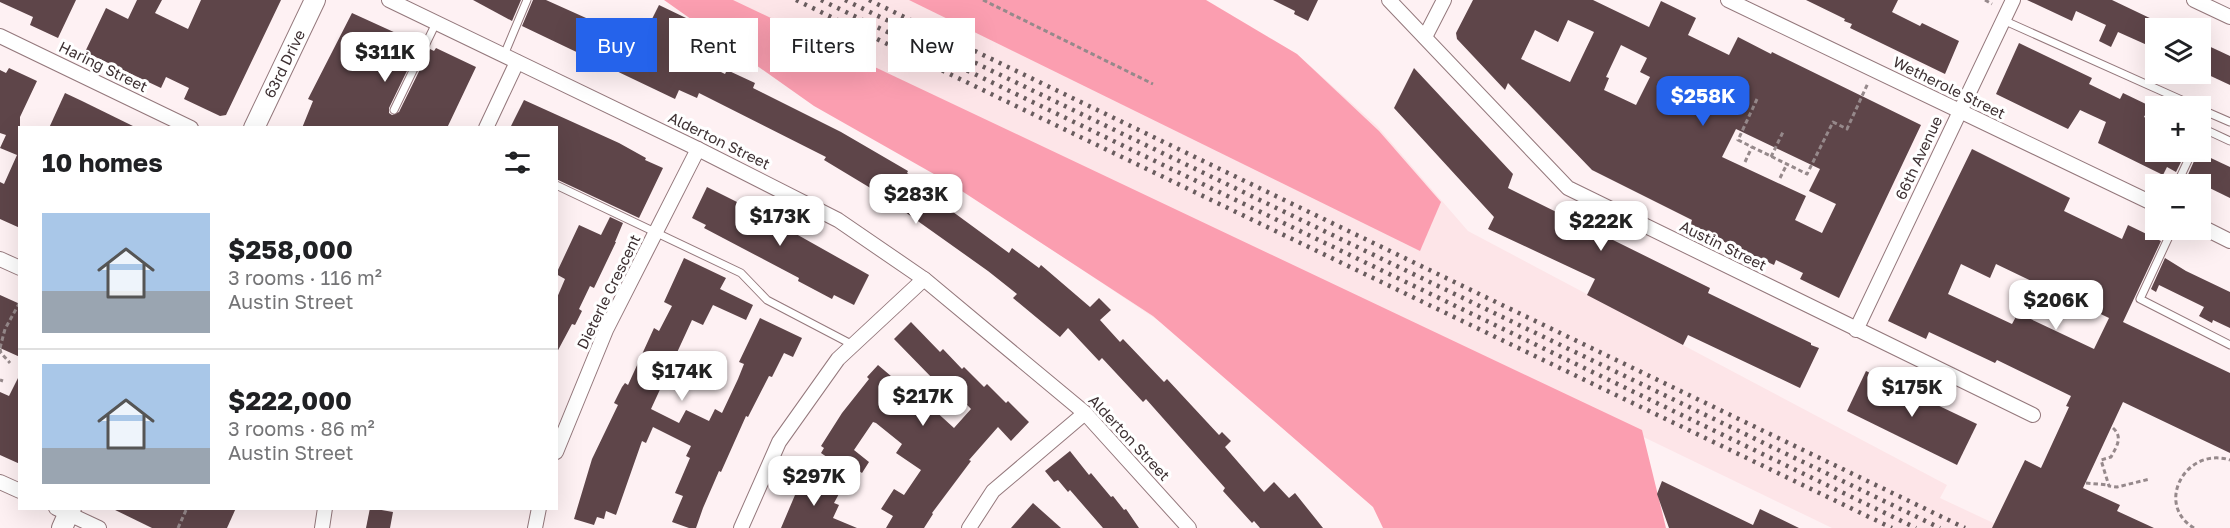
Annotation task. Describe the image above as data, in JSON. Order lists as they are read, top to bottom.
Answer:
{
  "streets": {
    "street": [
      "63rd Drive",
      "Haring Street",
      "Wetherole Street",
      "Alderton Street",
      "66th Avenue",
      "Austin Street",
      "Dieterle Crescent"
    ]
  },
  "crossings": [
    ["Wetherole Street", "66th Avenue"],
    ["Alderton Street", "Dieterle Crescent"],
    ["66th Avenue", "Austin Street"]
  ],
  "page": {
    "map_buttons": ["+", "−"],
    "chip": [
      "Buy",
      "Rent",
      "Filters",
      "New"
    ],
    "price": [
      "$311K",
      "$258K",
      "$283K",
      "$173K",
      "$222K",
      "$206K",
      "$174K",
      "$175K",
      "$217K",
      "$297K"
    ],
    "heading": "10 homes",
    "list": [
      {
        "name": "$258,000",
        "note": "3 rooms · 116 m² · Austin Street"
      },
      {
        "name": "$222,000",
        "note": "3 rooms · 86 m² · Austin Street"
      }
    ]
  }
}
